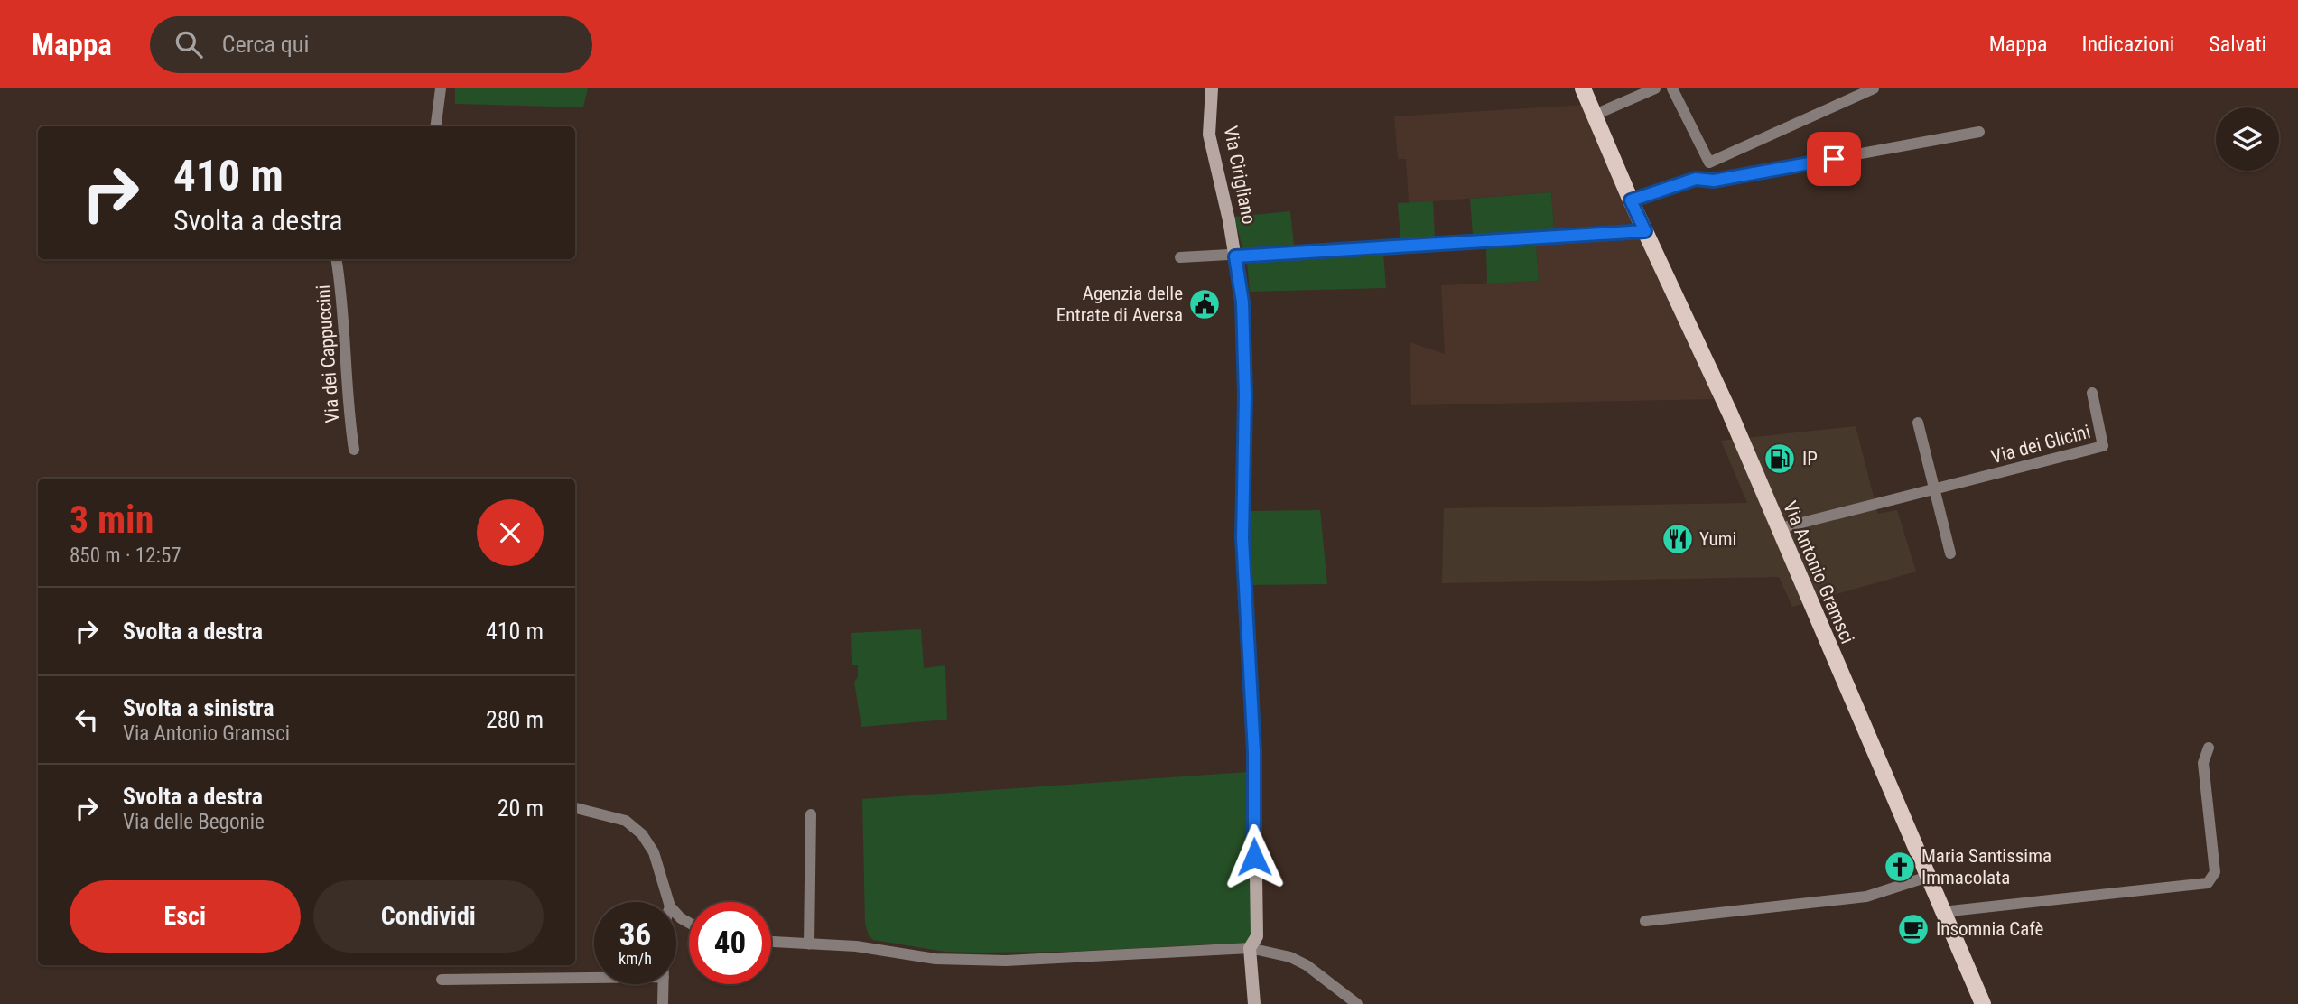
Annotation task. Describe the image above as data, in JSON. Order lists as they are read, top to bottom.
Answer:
{
  "streets": {
    "main road": ["Via Antonio Gramsci"],
    "street": ["Via Cirigliano", "Via dei Cappuccini", "Via dei Glicini"]
  },
  "crossings": [
    ["Via dei Glicini", "Via Antonio Gramsci"]
  ],
  "places": {
    "public building": ["Agenzia delle Entrate di Aversa"],
    "fuel station": ["IP"],
    "restaurant": ["Yumi"],
    "church": ["Maria Santissima Immacolata"],
    "cafe": ["Insomnia Cafè"]
  },
  "page": {
    "header": "Mappa",
    "search": "Cerca qui",
    "nav": ["Mappa", "Indicazioni", "Salvati"],
    "turn": ["410 m", "Svolta a destra"],
    "heading": ["3 min", "850 m · 12:57"],
    "list": [
      {
        "name": "Svolta a destra",
        "value": "410 m"
      },
      {
        "name": "Svolta a sinistra",
        "note": "Via Antonio Gramsci",
        "value": "280 m"
      },
      {
        "name": "Svolta a destra",
        "note": "Via delle Begonie",
        "value": "20 m"
      }
    ],
    "buttons": ["Esci", "Condividi"],
    "speed": "36 km/h",
    "limit": "40"
  }
}
